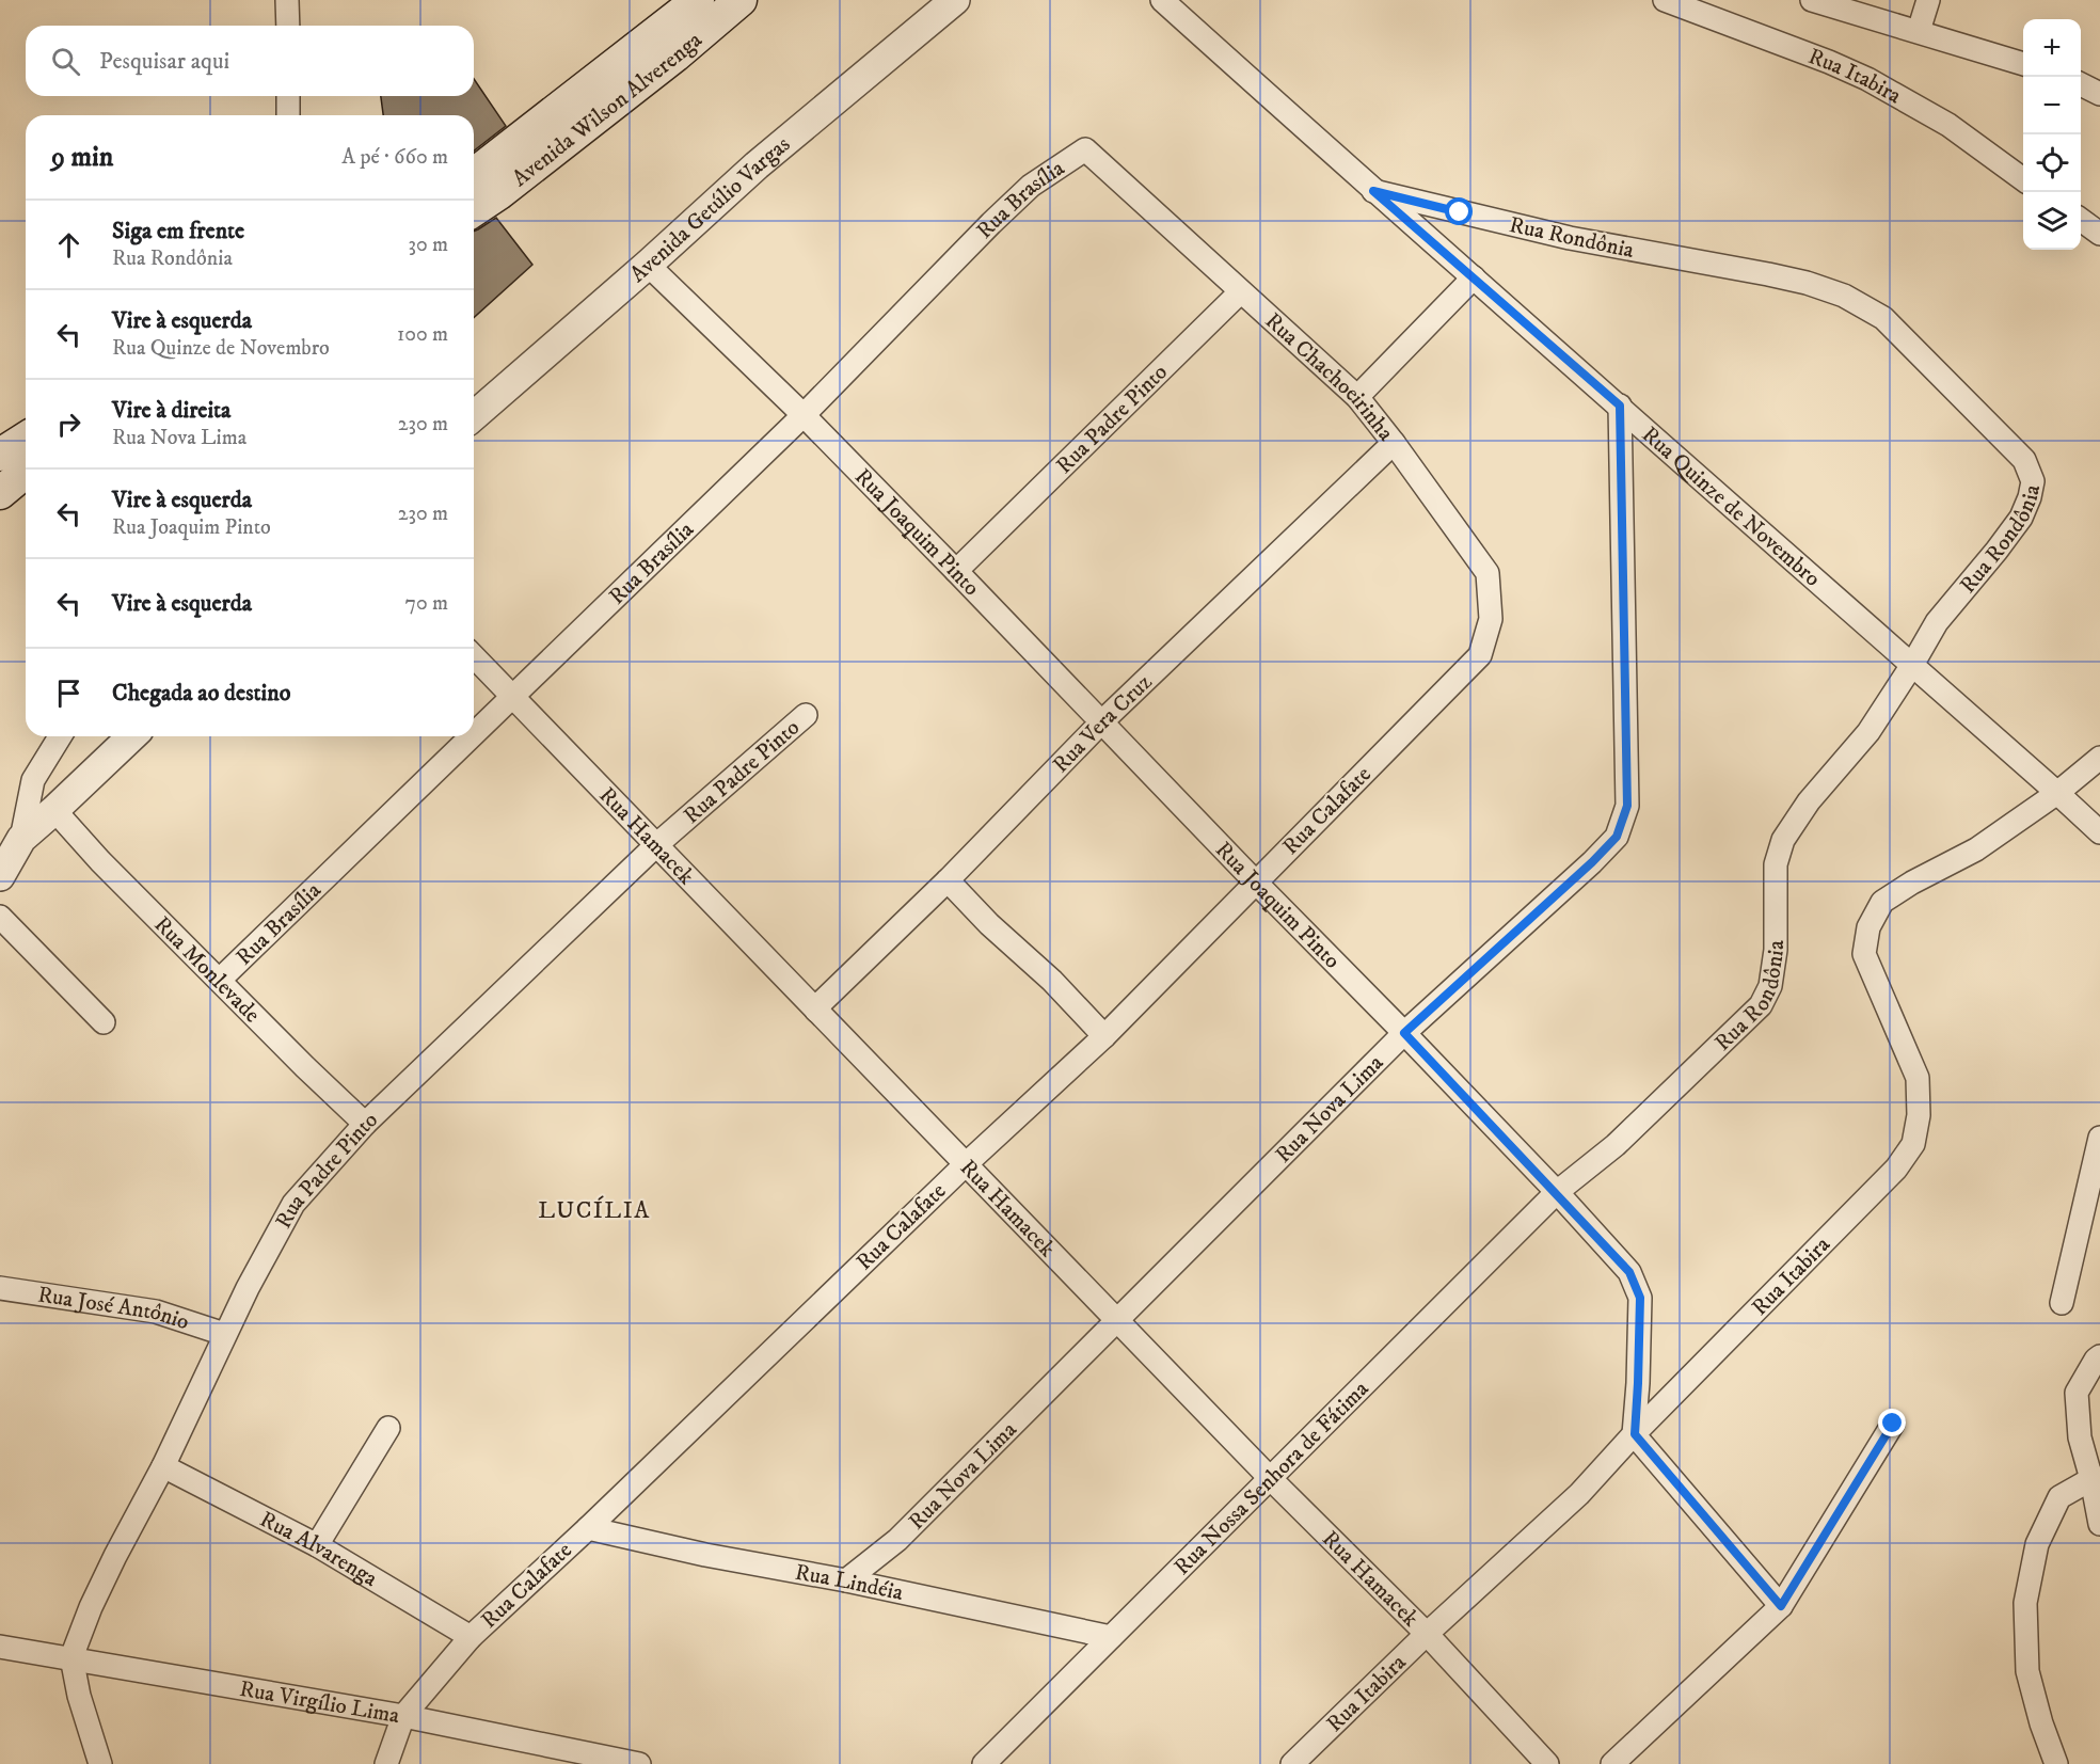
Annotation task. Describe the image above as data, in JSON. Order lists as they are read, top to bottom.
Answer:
{
  "streets": {
    "main road": ["Avenida Wilson Alverenga"],
    "street": [
      "Rua Itabira",
      "Rua Brasília",
      "Avenida Getúlio Vargas",
      "Rua Rondônia",
      "Rua Chachoeirinha",
      "Rua Padre Pinto",
      "Rua Quinze de Novembro",
      "Rua Joaquim Pinto",
      "Rua Vera Cruz",
      "Rua Calafate",
      "Rua Hamacek",
      "Rua Monlevade",
      "Rua Nova Lima",
      "Rua José Antônio",
      "Rua Nossa Senhora de Fátima",
      "Rua Alvarenga",
      "Rua Lindéia",
      "Rua Virgílio Lima"
    ]
  },
  "crossings": [
    ["Rua Itabira", "Rua Quinze de Novembro"],
    ["Rua Itabira", "Rua Joaquim Pinto"],
    ["Rua Itabira", "Rua Hamacek"],
    ["Rua Brasília", "Rua Chachoeirinha"],
    ["Rua Brasília", "Rua Joaquim Pinto"],
    ["Rua Brasília", "Rua Hamacek"],
    ["Rua Brasília", "Rua Monlevade"],
    ["Avenida Getúlio Vargas", "Rua Joaquim Pinto"],
    ["Rua Rondônia", "Rua Quinze de Novembro"],
    ["Rua Rondônia", "Rua Joaquim Pinto"],
    ["Rua Rondônia", "Rua Nossa Senhora de Fátima"],
    ["Rua Chachoeirinha", "Rua Padre Pinto"],
    ["Rua Chachoeirinha", "Rua Vera Cruz"],
    ["Rua Chachoeirinha", "Rua Calafate"],
    ["Rua Padre Pinto", "Rua Joaquim Pinto"],
    ["Rua Padre Pinto", "Rua Hamacek"],
    ["Rua Padre Pinto", "Rua Monlevade"],
    ["Rua Padre Pinto", "Rua José Antônio"],
    ["Rua Padre Pinto", "Rua Alvarenga"],
    ["Rua Padre Pinto", "Rua Virgílio Lima"],
    ["Rua Quinze de Novembro", "Rua Nova Lima"],
    ["Rua Joaquim Pinto", "Rua Vera Cruz"],
    ["Rua Joaquim Pinto", "Rua Calafate"],
    ["Rua Joaquim Pinto", "Rua Nova Lima"],
    ["Rua Joaquim Pinto", "Rua Nossa Senhora de Fátima"],
    ["Rua Vera Cruz", "Rua Hamacek"],
    ["Rua Calafate", "Rua Hamacek"],
    ["Rua Calafate", "Rua Alvarenga"],
    ["Rua Calafate", "Rua Lindéia"],
    ["Rua Calafate", "Rua Virgílio Lima"],
    ["Rua Hamacek", "Rua Nova Lima"],
    ["Rua Hamacek", "Rua Nossa Senhora de Fátima"],
    ["Rua Nova Lima", "Rua Lindéia"],
    ["Rua Nossa Senhora de Fátima", "Rua Lindéia"]
  ],
  "districts": ["LUCÍLIA"],
  "page": {
    "map_buttons": ["+", "−"],
    "search": "Pesquisar aqui",
    "heading": ["9 min", "A pé · 660 m"],
    "list": [
      ["Siga em frente", "Rua Rondônia", "30 m"],
      ["Vire à esquerda", "Rua Quinze de Novembro", "100 m"],
      ["Vire à direita", "Rua Nova Lima", "230 m"],
      ["Vire à esquerda", "Rua Joaquim Pinto", "230 m"],
      ["Vire à esquerda", "70 m"],
      "Chegada ao destino"
    ]
  }
}
